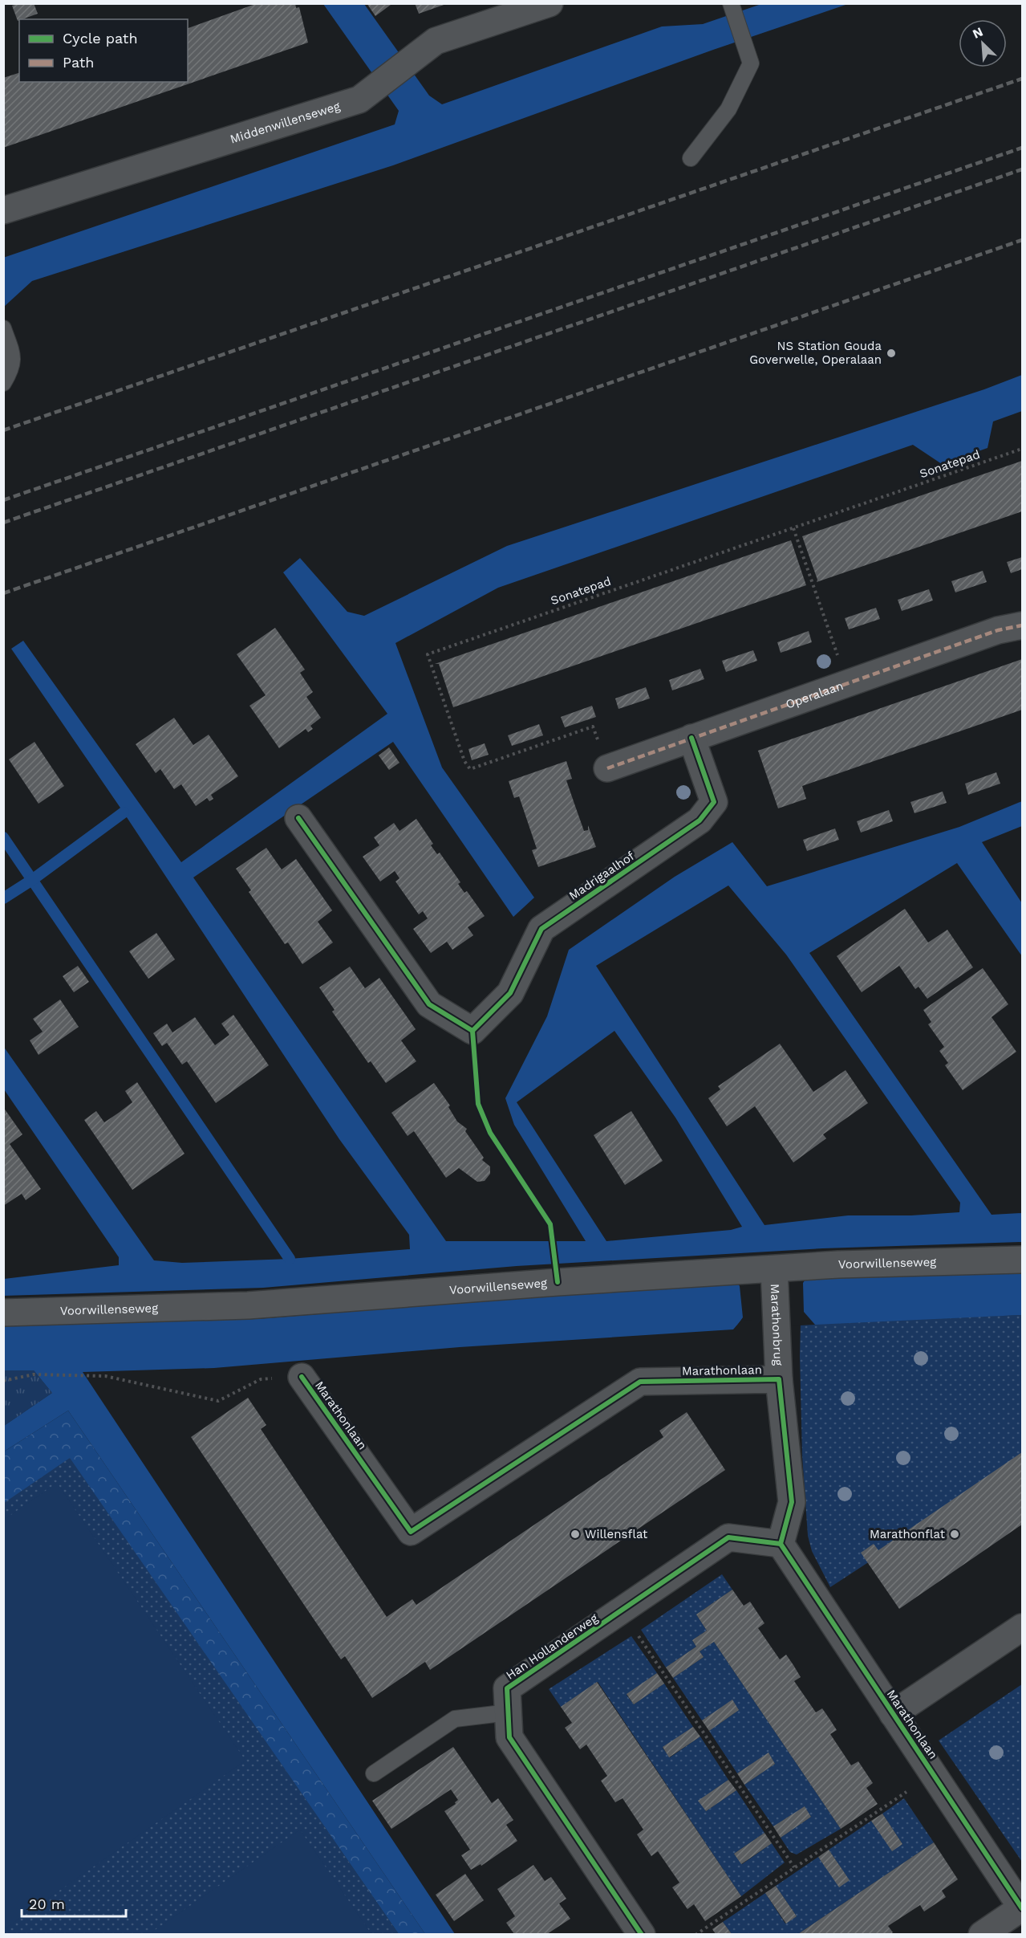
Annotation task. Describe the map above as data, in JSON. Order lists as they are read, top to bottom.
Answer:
{
  "streets": {
    "street": [
      "Middenwillenseweg",
      "Operalaan",
      "Madrigaalhof",
      "Voorwillenseweg",
      "Marathonbrug",
      "Marathonlaan",
      "Han Hollanderweg"
    ],
    "path": ["Sonatepad"]
  },
  "crossings": [
    ["Sonatepad", "Operalaan"],
    ["Operalaan", "Madrigaalhof"],
    ["Voorwillenseweg", "Marathonbrug"],
    ["Marathonbrug", "Marathonlaan"],
    ["Marathonlaan", "Han Hollanderweg"]
  ],
  "places": ["NS Station Gouda Goverwelle, Operalaan", "Willensflat", "Marathonflat"],
  "legend": ["Cycle path", "Path"],
  "scale_bar": "20 m",
  "north": "top left"
}
